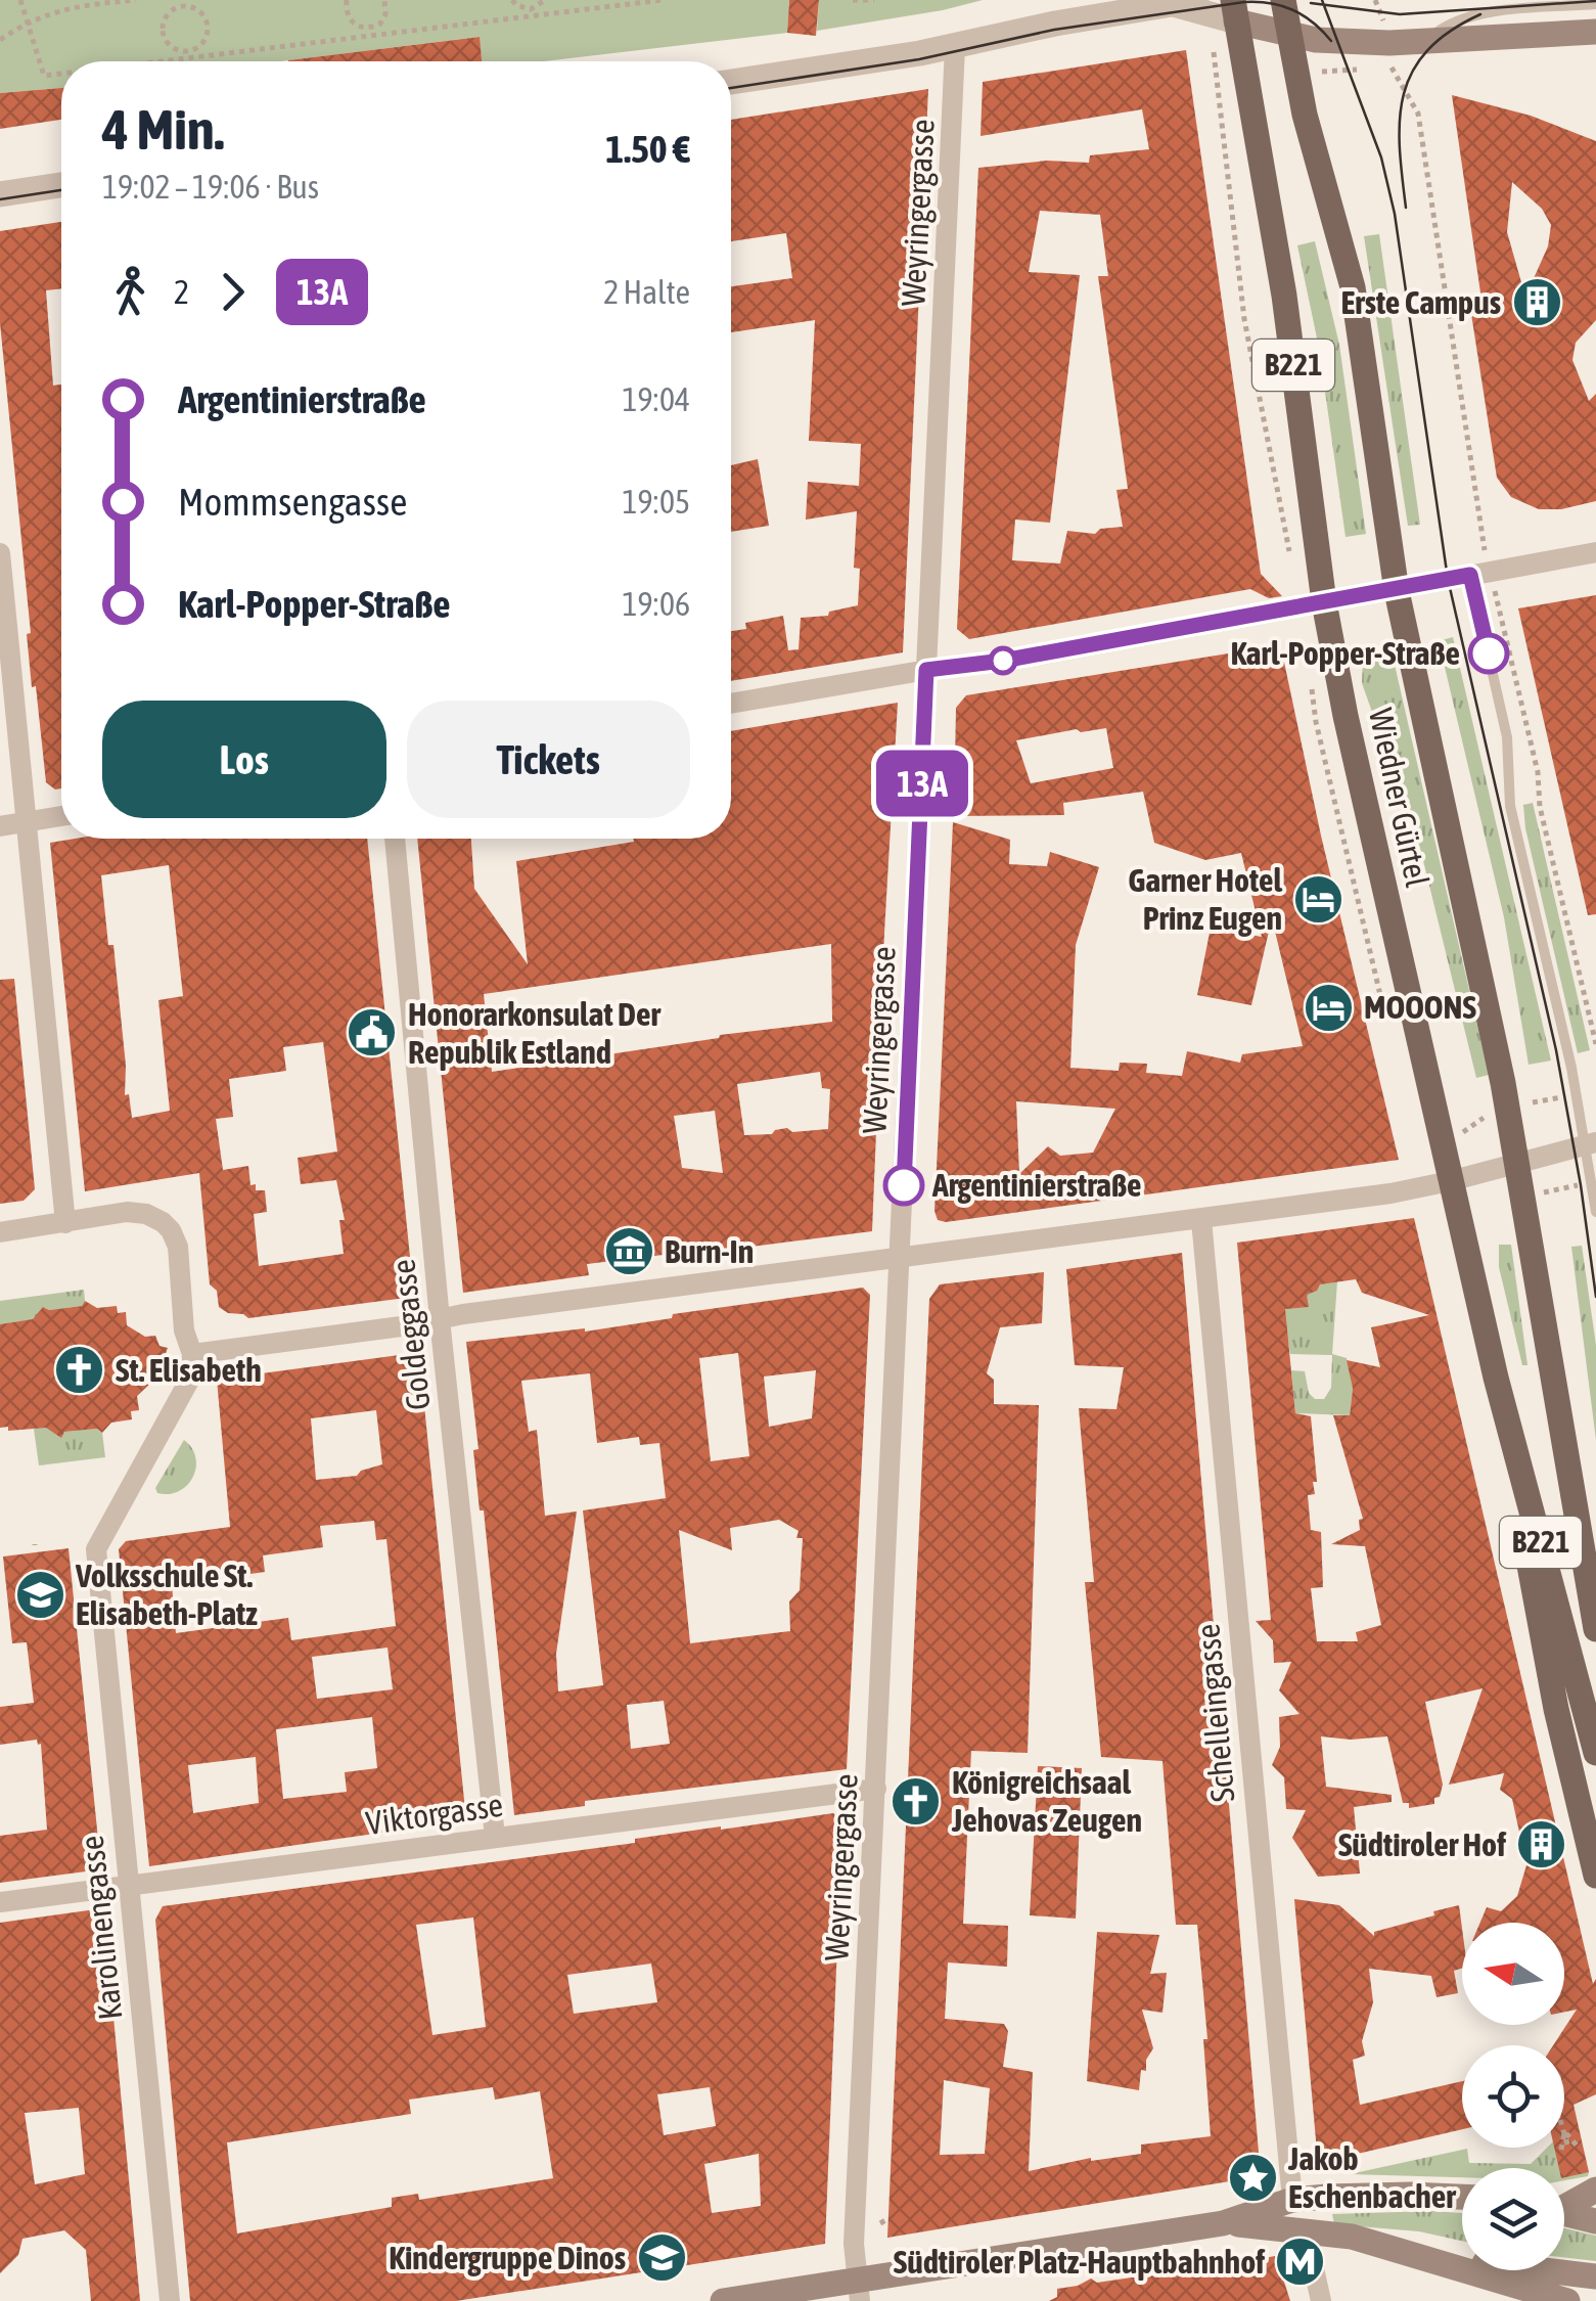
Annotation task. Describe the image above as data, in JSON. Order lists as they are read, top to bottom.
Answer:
{
  "streets": {
    "main road": ["B221", "Wiedner Gürtel"],
    "street": [
      "Weyringergasse",
      "Goldeggasse",
      "Schelleingasse",
      "Viktorgasse",
      "Karolinengasse"
    ]
  },
  "crossings": [
    ["Weyringergasse", "Viktorgasse"],
    ["Goldeggasse", "Viktorgasse"],
    ["Viktorgasse", "Karolinengasse"]
  ],
  "places": {
    "building": ["Erste Campus", "Südtiroler Hof"],
    "other": ["Karl-Popper-Straße", "Argentinierstraße"],
    "hotel": ["Garner Hotel Prinz Eugen", "MOOONS"],
    "public building": ["Honorarkonsulat Der Republik Estland"],
    "museum": ["Burn-In"],
    "church": ["St. Elisabeth", "Königreichsaal Jehovas Zeugen"],
    "school or university": ["Volksschule St. Elisabeth-Platz", "Kindergruppe Dinos"],
    "place": ["Jakob Eschenbacher"],
    "metro station": ["Südtiroler Platz-Hauptbahnhof"]
  },
  "lines": ["bus line 13A"],
  "north": "left",
  "page": {
    "on_map": "13A",
    "heading": ["4 Min.", "19:02 – 19:06 · Bus", "1.50 €"],
    "legs": ["2", "13A", "2 Halte"],
    "list": [
      {
        "name": "Argentinierstraße",
        "value": "19:04"
      },
      {
        "name": "Mommsengasse",
        "value": "19:05"
      },
      {
        "name": "Karl-Popper-Straße",
        "value": "19:06"
      }
    ],
    "buttons": ["Los", "Tickets"]
  }
}
